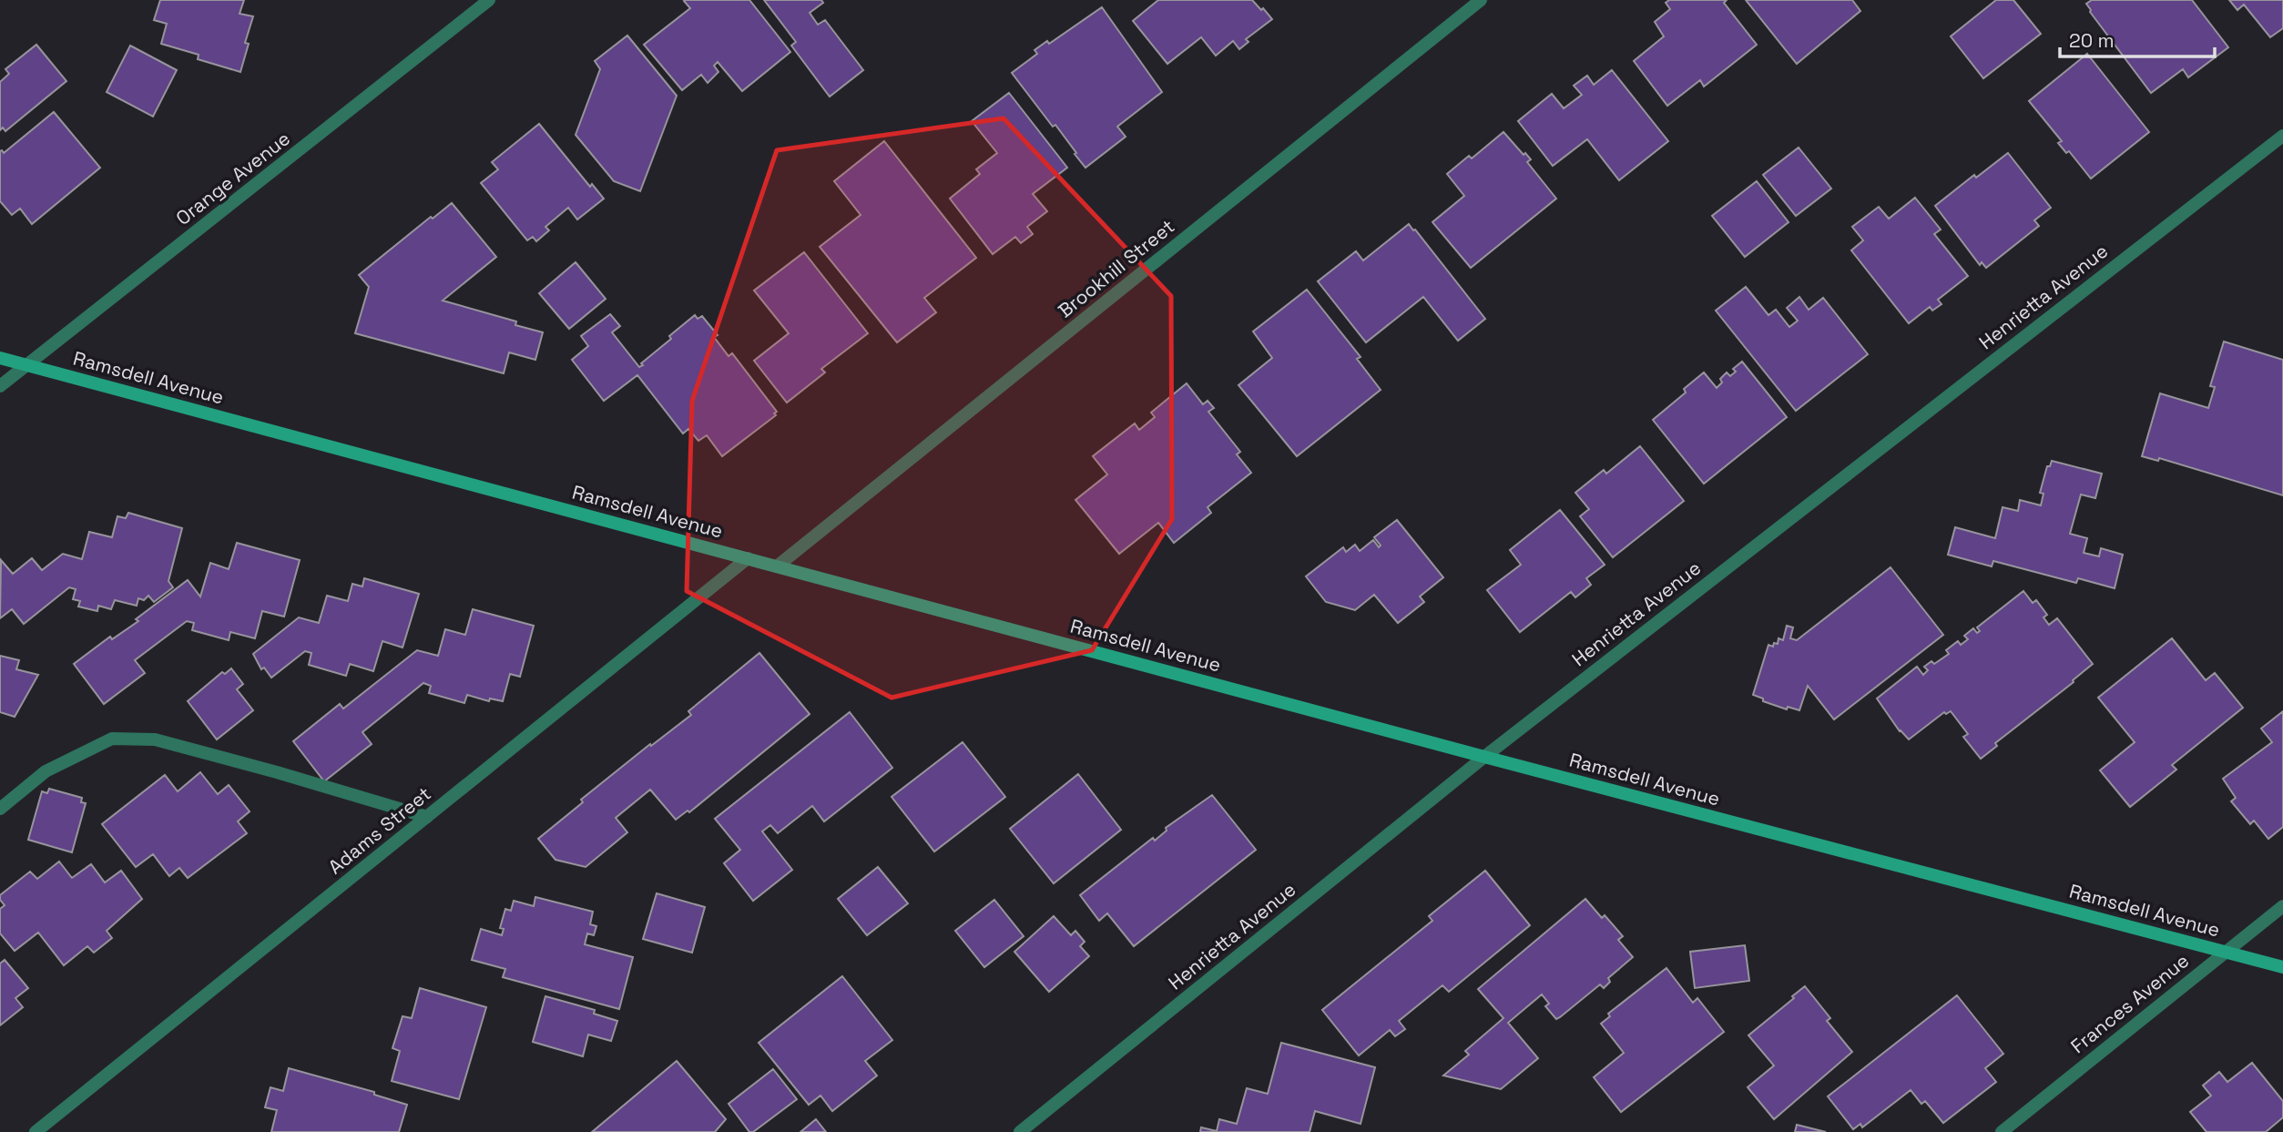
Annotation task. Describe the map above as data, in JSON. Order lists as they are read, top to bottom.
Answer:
{
  "streets": {
    "street": [
      "Orange Avenue",
      "Brookhill Street",
      "Henrietta Avenue",
      "Ramsdell Avenue",
      "Adams Street",
      "Frances Avenue"
    ]
  },
  "crossings": [
    ["Orange Avenue", "Ramsdell Avenue"],
    ["Brookhill Street", "Ramsdell Avenue"],
    ["Henrietta Avenue", "Ramsdell Avenue"],
    ["Ramsdell Avenue", "Adams Street"],
    ["Ramsdell Avenue", "Frances Avenue"]
  ],
  "scale_bar": "20 m"
}
